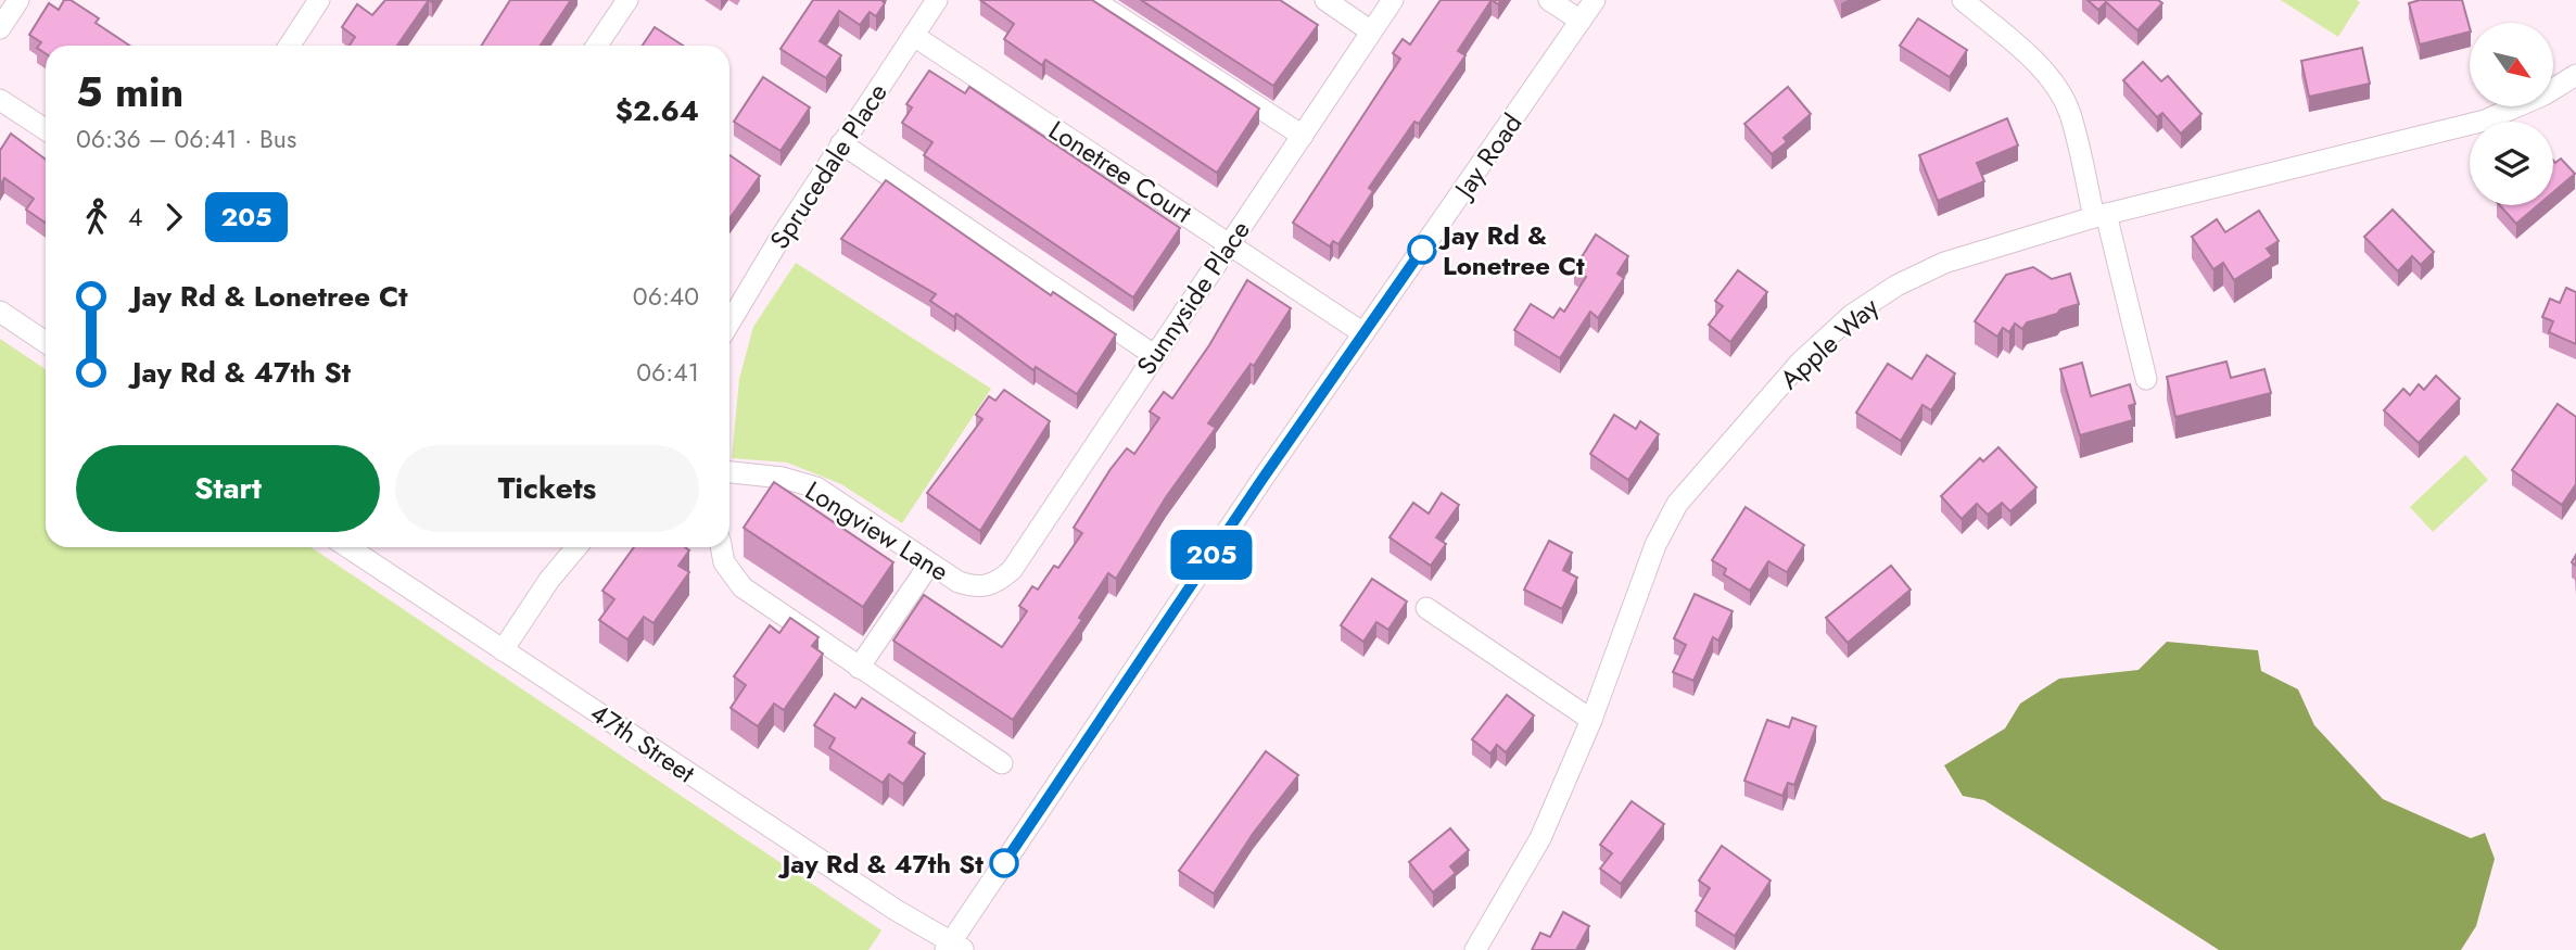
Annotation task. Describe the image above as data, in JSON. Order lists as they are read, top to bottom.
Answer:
{
  "streets": {
    "street": [
      "Jay Road",
      "Sprucedale Place",
      "Lonetree Court",
      "Sunnyside Place",
      "Apple Way",
      "Longview Lane",
      "47th Street"
    ]
  },
  "crossings": [
    ["Jay Road", "Lonetree Court"],
    ["Jay Road", "47th Street"],
    ["Sprucedale Place", "Lonetree Court"],
    ["Lonetree Court", "Sunnyside Place"],
    ["Sunnyside Place", "Longview Lane"]
  ],
  "places": ["Jay Rd & Lonetree Ct", "Jay Rd & 47th St"],
  "lines": ["bus line 205"],
  "north": "bottom right",
  "page": {
    "on_map": "205",
    "heading": ["5 min", "06:36 – 06:41 · Bus", "$2.64"],
    "legs": ["4", "205"],
    "list": [
      {
        "name": "Jay Rd & Lonetree Ct",
        "value": "06:40"
      },
      {
        "name": "Jay Rd & 47th St",
        "value": "06:41"
      }
    ],
    "buttons": ["Start", "Tickets"]
  }
}
